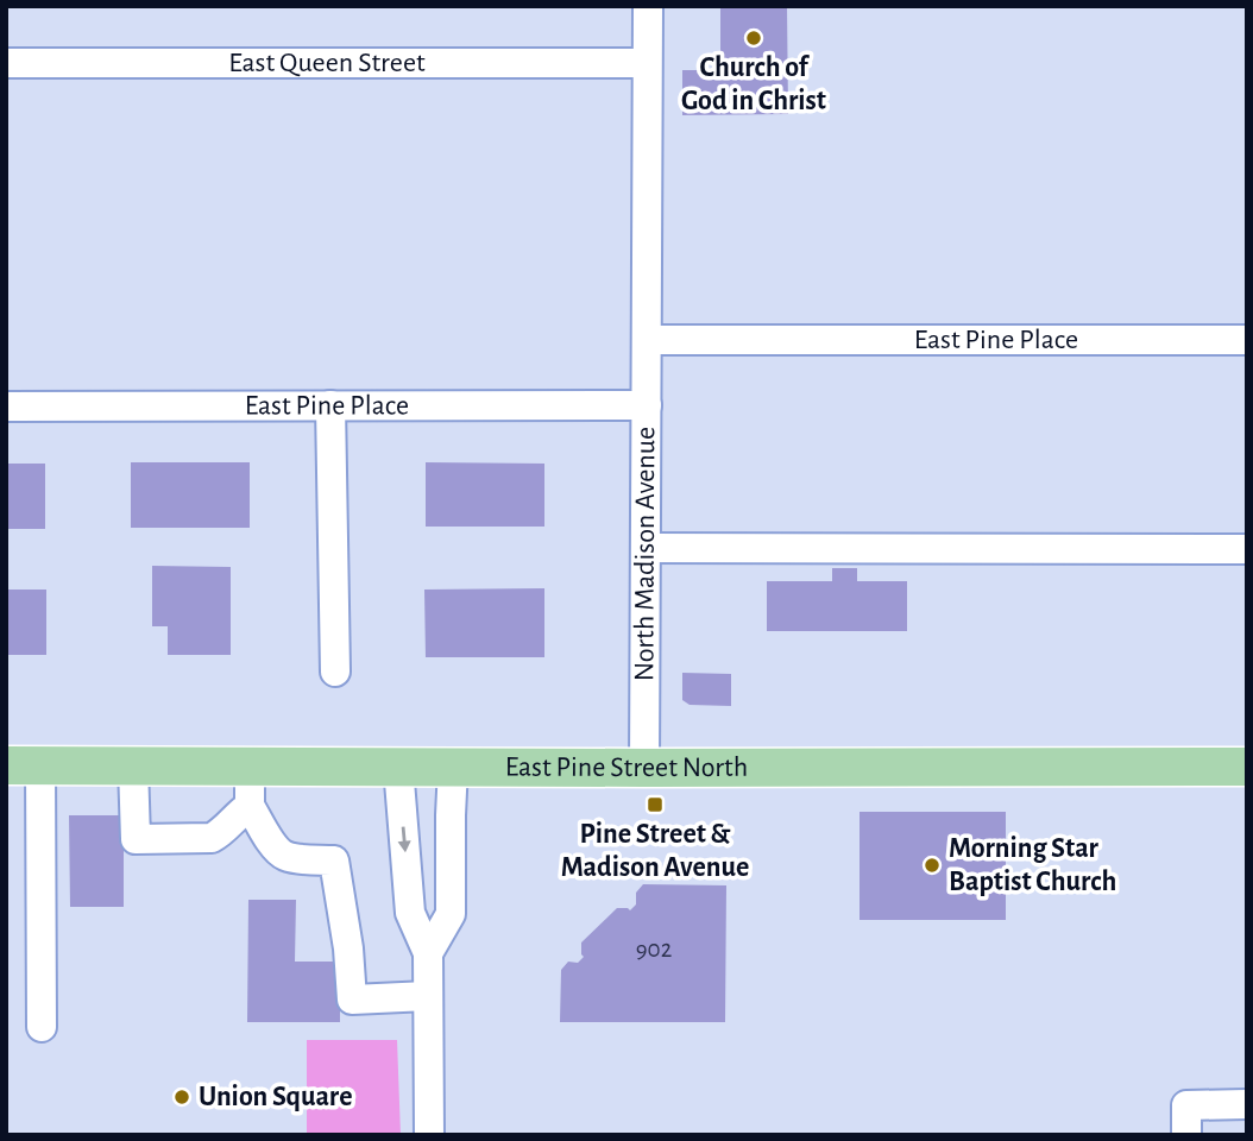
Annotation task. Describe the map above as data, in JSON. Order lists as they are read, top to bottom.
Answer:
{
  "streets": {
    "main road": ["East Pine Street North"],
    "street": ["East Queen Street", "East Pine Place", "North Madison Avenue"]
  },
  "crossings": [
    ["East Queen Street", "North Madison Avenue"],
    ["East Pine Place", "North Madison Avenue"],
    ["North Madison Avenue", "East Pine Street North"]
  ],
  "places": {
    "other": ["Church of God in Christ", "Morning Star Baptist Church", "Union Square"],
    "transit": ["Pine Street & Madison Avenue"]
  },
  "house_numbers": ["902"]
}
